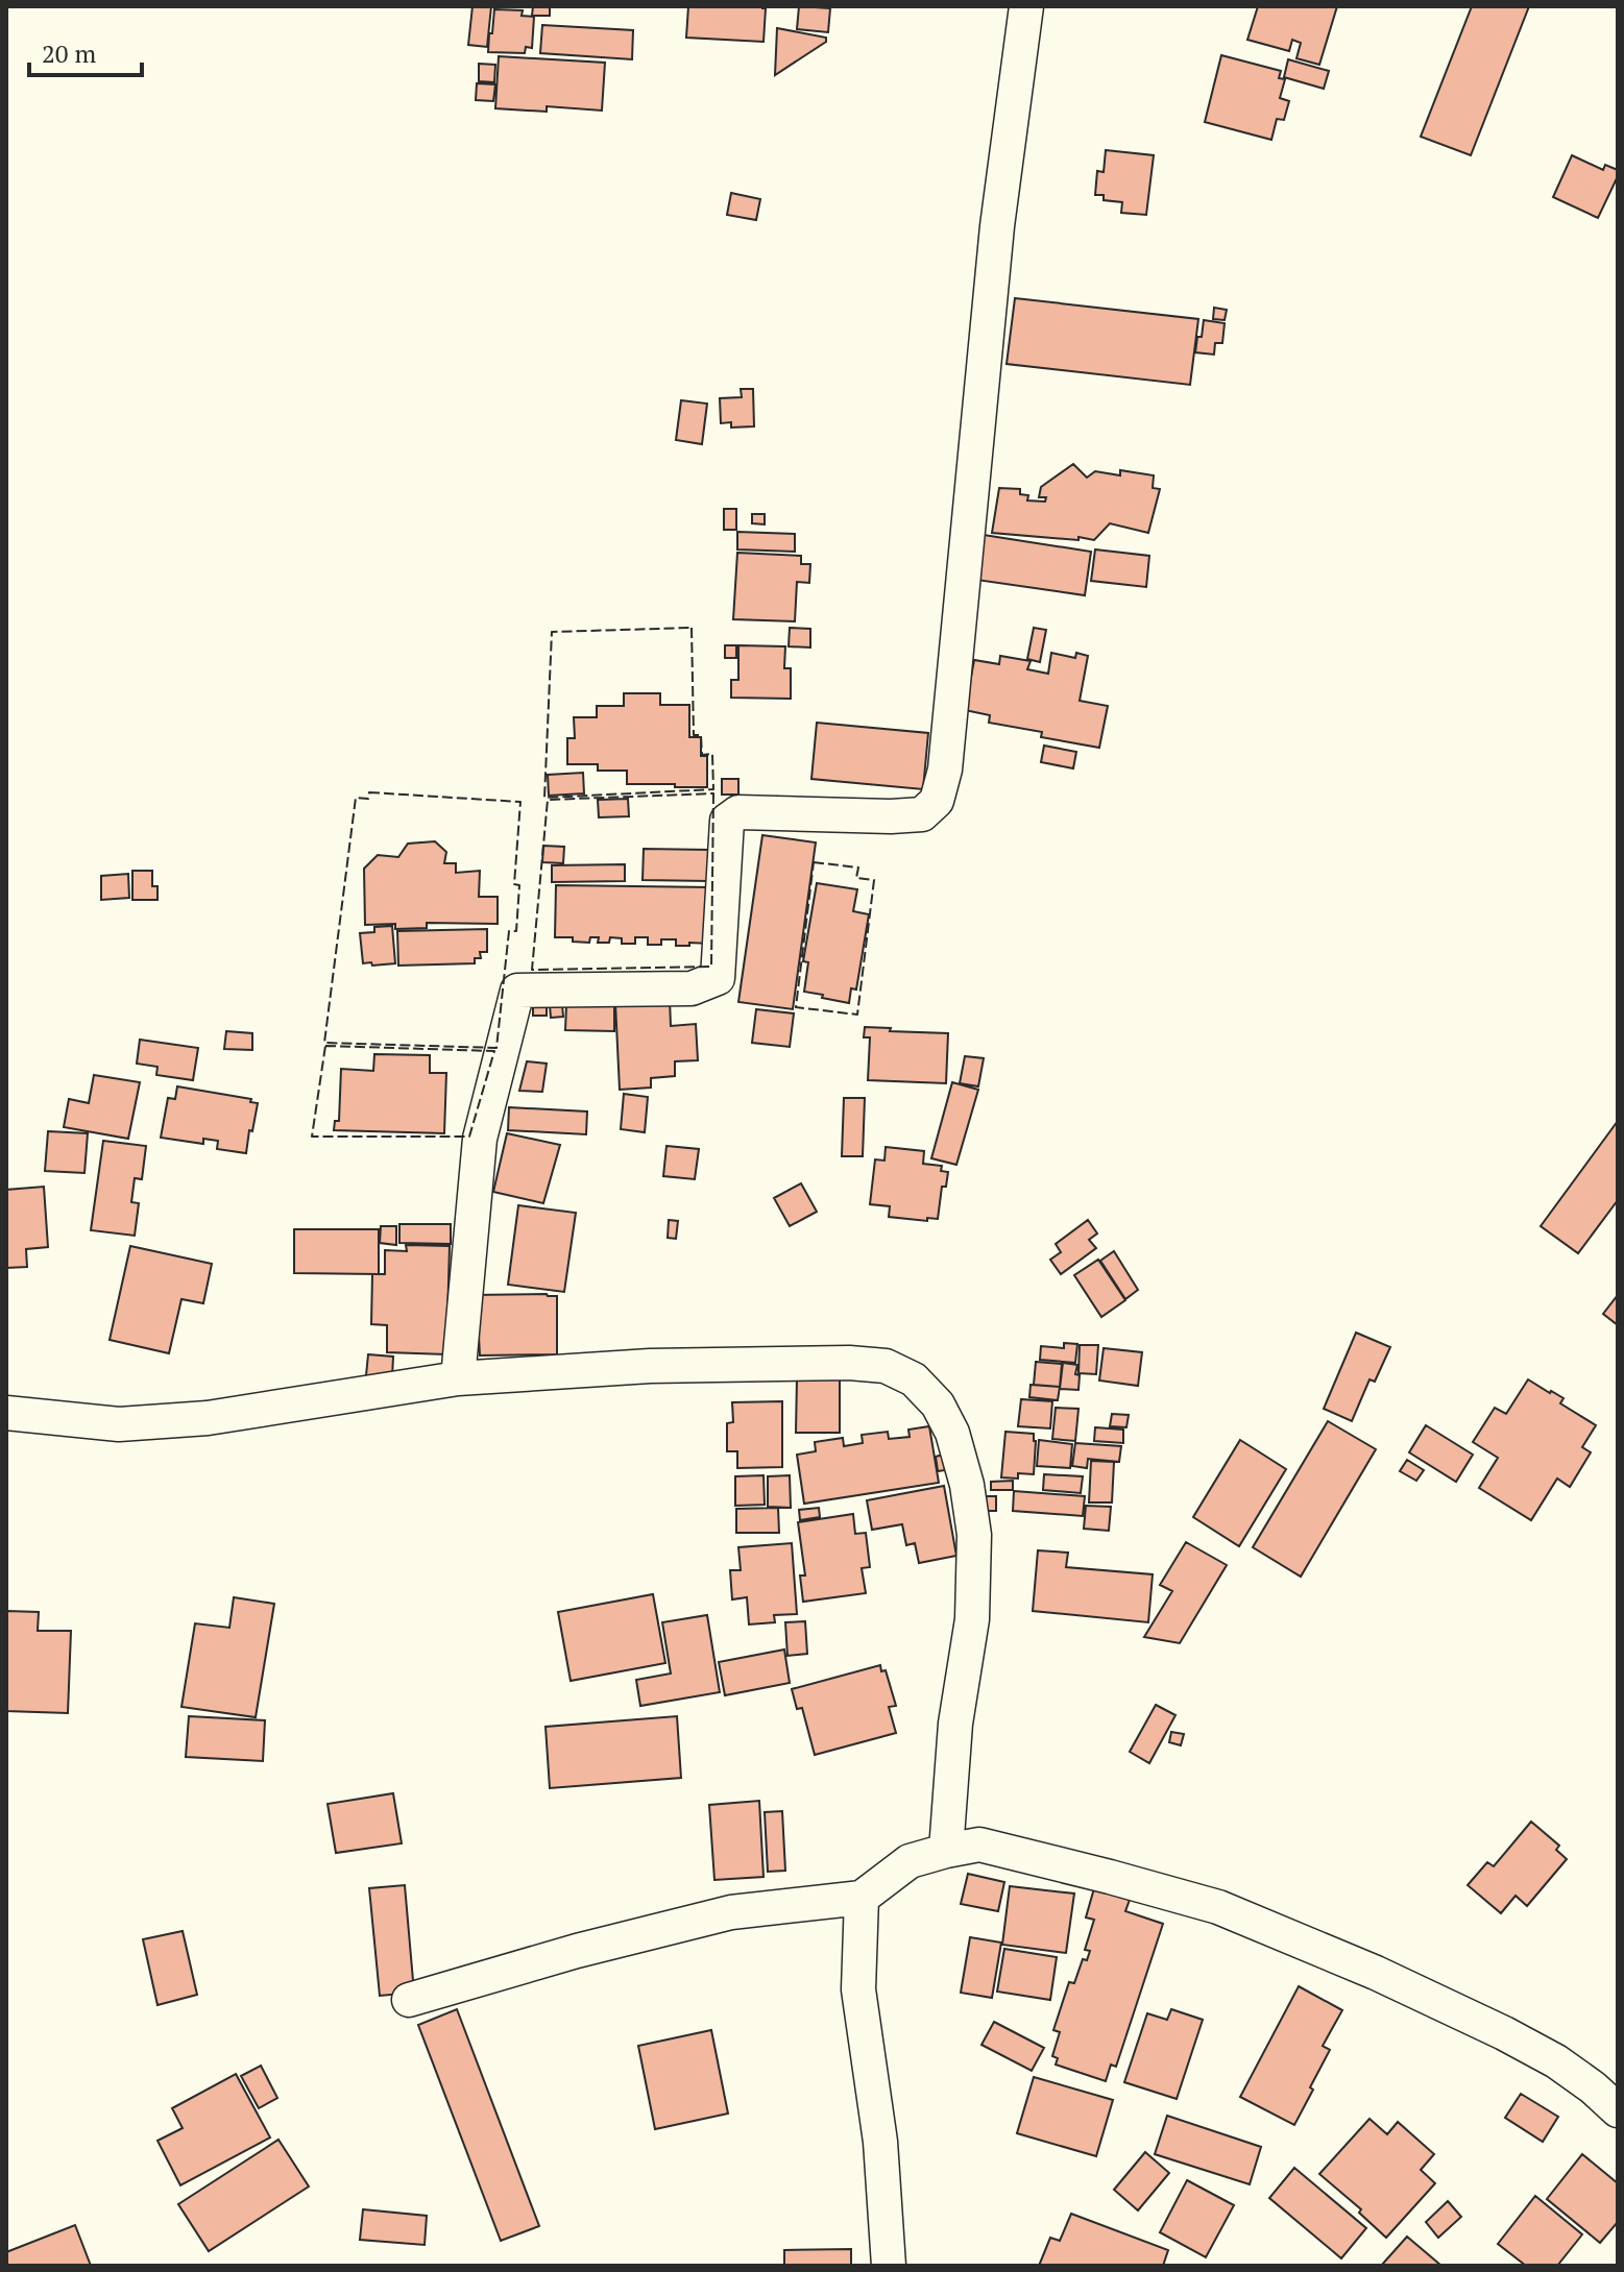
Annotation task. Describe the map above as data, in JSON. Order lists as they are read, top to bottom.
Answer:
{
  "scale_bar": "20 m"
}
